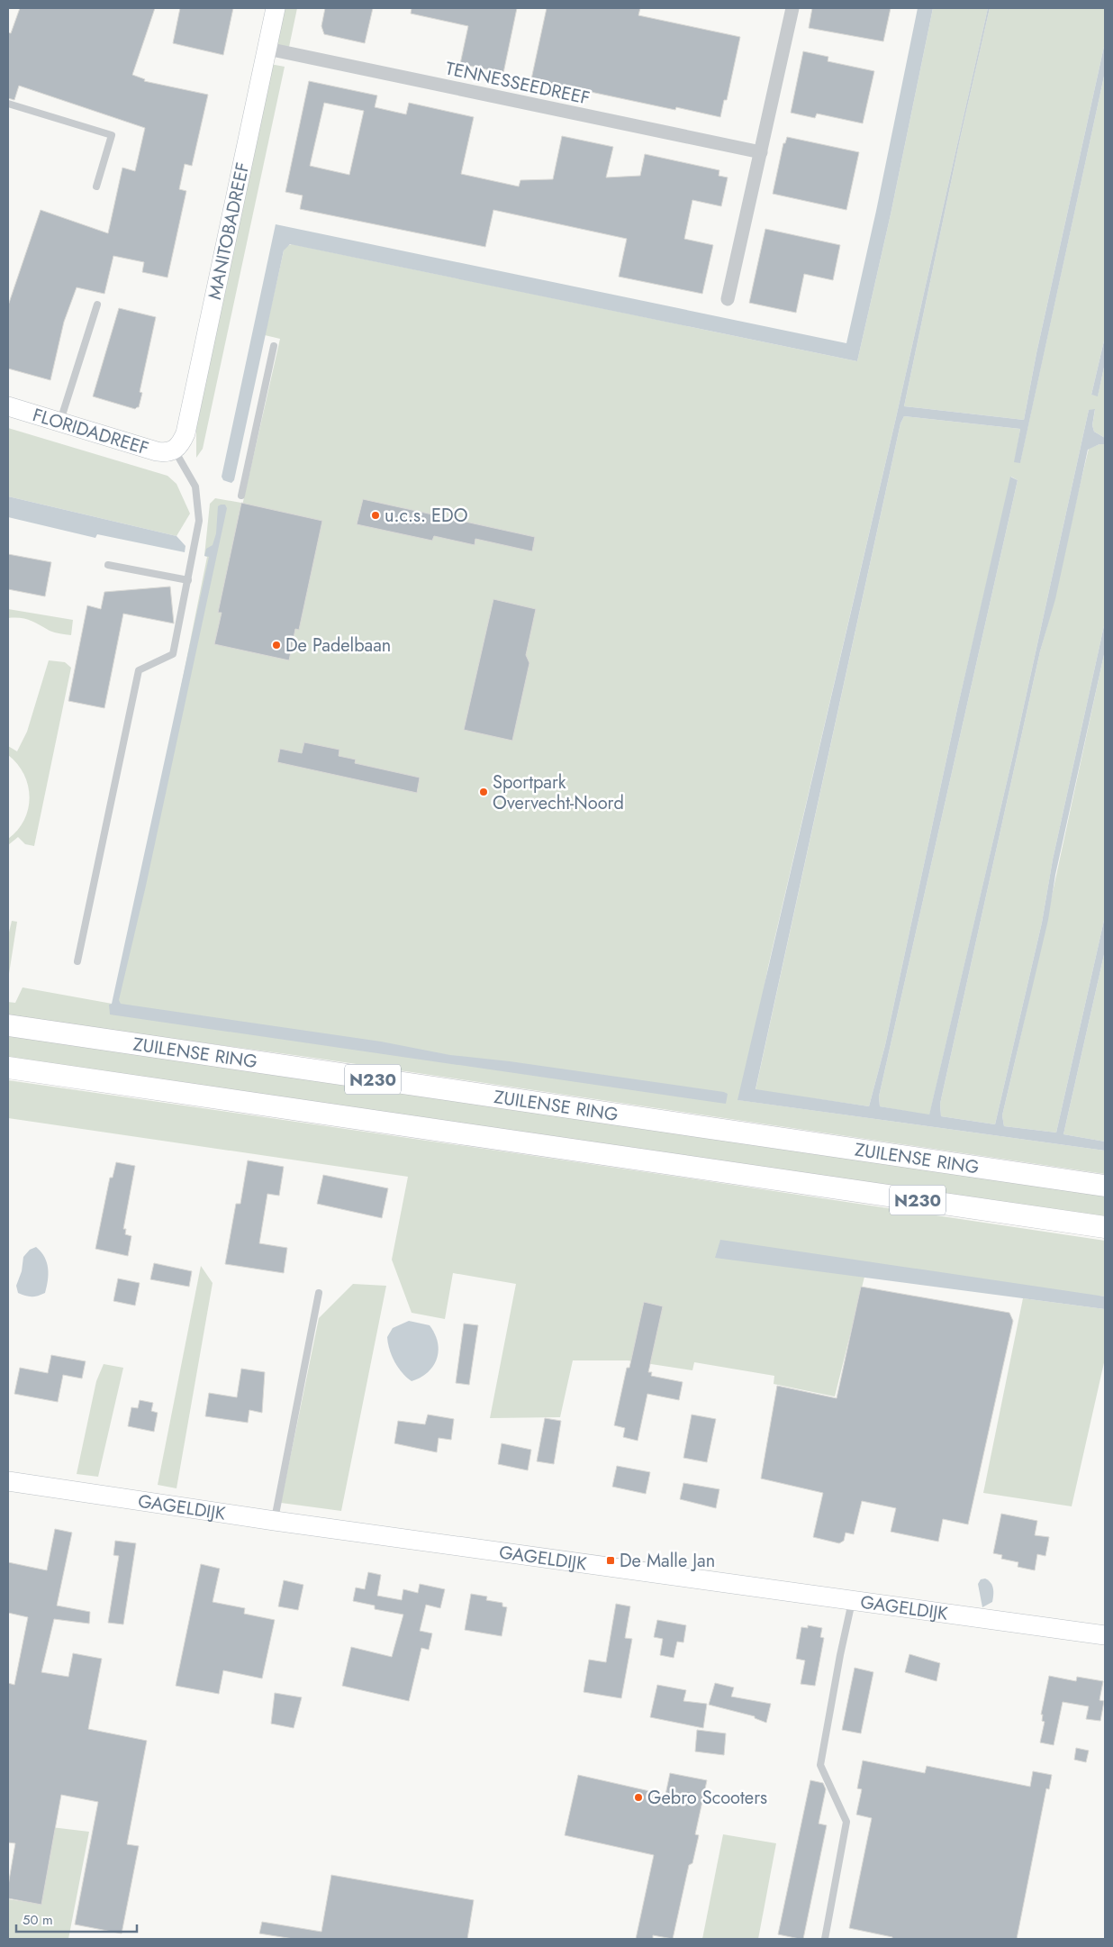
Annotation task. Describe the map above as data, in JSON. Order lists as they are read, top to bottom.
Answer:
{
  "streets": {
    "main road": ["ZUILENSE RING", "N230"],
    "street": [
      "TENNESSEEDREEF",
      "MANITOBADREEF",
      "FLORIDADREEF",
      "GAGELDIJK"
    ]
  },
  "crossings": [
    ["TENNESSEEDREEF", "MANITOBADREEF"],
    ["MANITOBADREEF", "FLORIDADREEF"]
  ],
  "places": {
    "other": [
      "u.c.s. EDO",
      "De Padelbaan",
      "Sportpark Overvecht-Noord",
      "Gebro Scooters"
    ],
    "transit": ["De Malle Jan"]
  },
  "scale_bar": "50 m"
}
